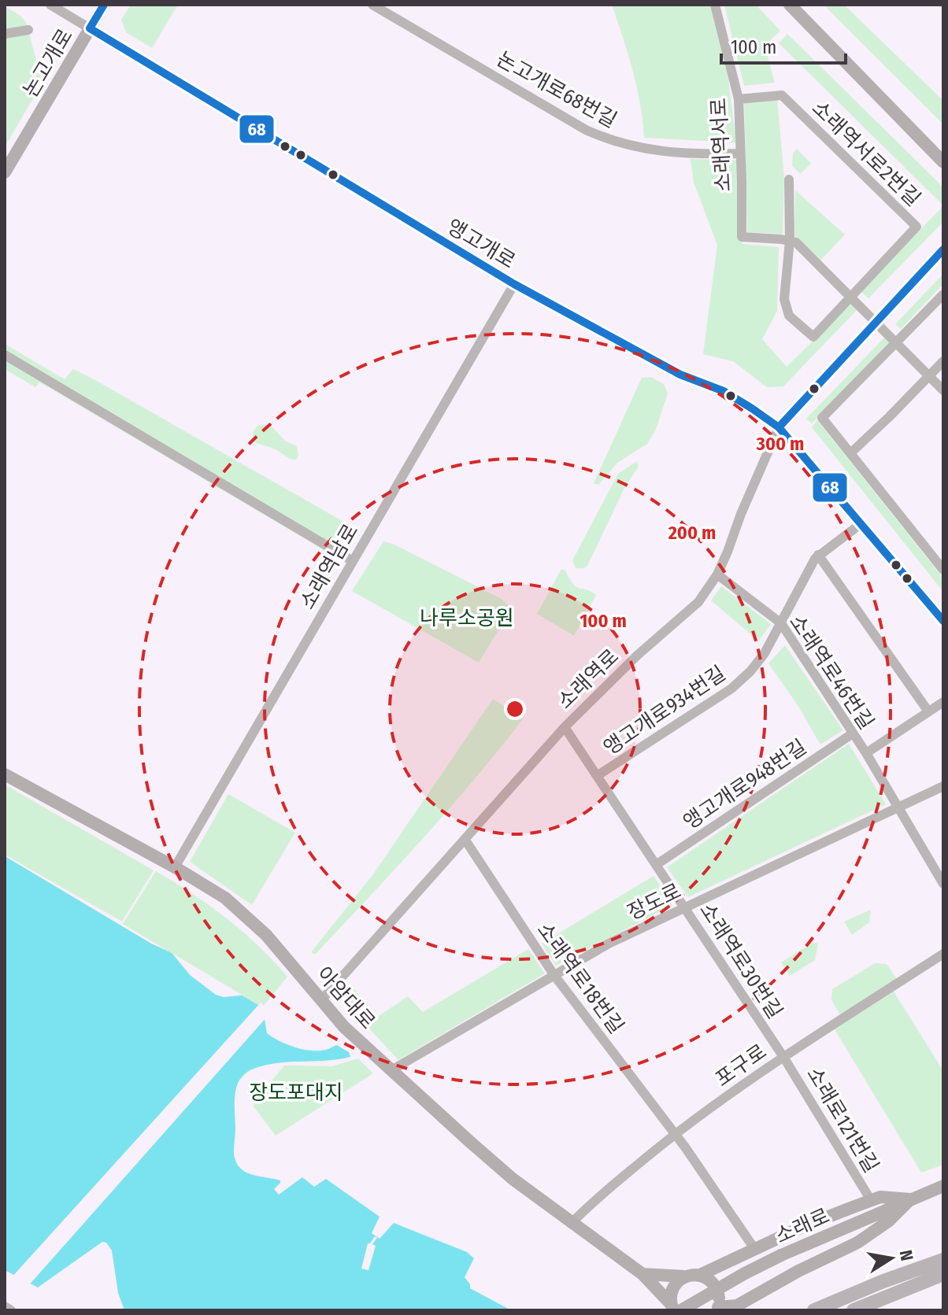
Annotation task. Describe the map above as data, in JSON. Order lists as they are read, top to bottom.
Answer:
{
  "streets": {
    "main road": ["논고개로", "아암대로", "소래로"],
    "street": [
      "논고개로68번길",
      "소래역서로",
      "소래역서로2번길",
      "앵고개로",
      "소래역남로",
      "소래역로46번길",
      "소래역로",
      "앵고개로934번길",
      "앵고개로948번길",
      "장도로",
      "소래역로30번길",
      "소래역로18번길",
      "포구로",
      "소래로121번길"
    ]
  },
  "crossings": [
    ["논고개로", "앵고개로"],
    ["논고개로68번길", "소래역서로"],
    ["소래역서로", "소래역서로2번길"],
    ["앵고개로", "소래역남로"],
    ["앵고개로", "소래역로"],
    ["앵고개로", "앵고개로934번길"],
    ["소래역남로", "아암대로"],
    ["소래역로46번길", "소래역로"],
    ["소래역로46번길", "앵고개로934번길"],
    ["소래역로46번길", "앵고개로948번길"],
    ["소래역로46번길", "장도로"],
    ["소래역로", "소래역로30번길"],
    ["소래역로", "소래역로18번길"],
    ["소래역로", "아암대로"],
    ["앵고개로934번길", "소래역로30번길"],
    ["앵고개로948번길", "소래역로30번길"],
    ["장도로", "소래역로30번길"],
    ["장도로", "소래역로18번길"],
    ["장도로", "아암대로"],
    ["소래역로30번길", "포구로"],
    ["소래역로30번길", "소래로121번길"],
    ["소래역로18번길", "포구로"],
    ["아암대로", "포구로"],
    ["아암대로", "소래로"],
    ["포구로", "소래로121번길"]
  ],
  "parks": ["나루소공원", "장도포대지"],
  "lines": ["transit line 68"],
  "scale_bar": "100 m",
  "north": "right",
  "rings": ["300 m", "200 m", "100 m"]
}
